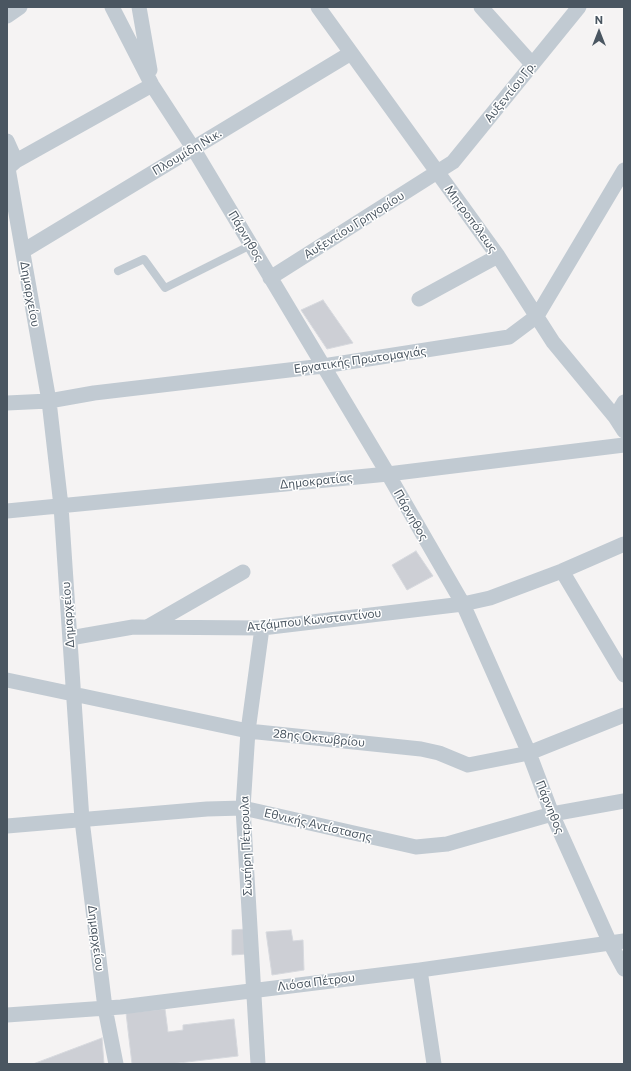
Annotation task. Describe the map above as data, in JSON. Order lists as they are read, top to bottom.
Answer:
{
  "streets": {
    "street": [
      "Αυξεντίου Γρ.",
      "Πλουμίδη Νικ.",
      "Μητροπόλεως",
      "Αυξεντίου Γρηγορίου",
      "Πάρνηθος",
      "Δημαρχείου",
      "Εργατικής Πρωτομαγιάς",
      "Δημοκρατίας",
      "Ατζάμπου Κωνσταντίνου",
      "28ης Οκτωβρίου",
      "Εθνικής Αντίστασης",
      "Σωτήρη Πέτρουλα",
      "Λιόσα Πέτρου"
    ]
  },
  "crossings": [
    ["Αυξεντίου Γρ.", "Μητροπόλεως"],
    ["Αυξεντίου Γρ.", "Αυξεντίου Γρηγορίου"],
    ["Πλουμίδη Νικ.", "Μητροπόλεως"],
    ["Πλουμίδη Νικ.", "Πάρνηθος"],
    ["Πλουμίδη Νικ.", "Δημαρχείου"],
    ["Μητροπόλεως", "Αυξεντίου Γρηγορίου"],
    ["Μητροπόλεως", "Εργατικής Πρωτομαγιάς"],
    ["Αυξεντίου Γρηγορίου", "Πάρνηθος"],
    ["Πάρνηθος", "Εργατικής Πρωτομαγιάς"],
    ["Πάρνηθος", "Δημοκρατίας"],
    ["Πάρνηθος", "Ατζάμπου Κωνσταντίνου"],
    ["Πάρνηθος", "28ης Οκτωβρίου"],
    ["Πάρνηθος", "Εθνικής Αντίστασης"],
    ["Πάρνηθος", "Λιόσα Πέτρου"],
    ["Δημαρχείου", "Εργατικής Πρωτομαγιάς"],
    ["Δημαρχείου", "Δημοκρατίας"],
    ["Δημαρχείου", "Ατζάμπου Κωνσταντίνου"],
    ["Δημαρχείου", "28ης Οκτωβρίου"],
    ["Δημαρχείου", "Εθνικής Αντίστασης"],
    ["Δημαρχείου", "Λιόσα Πέτρου"],
    ["Ατζάμπου Κωνσταντίνου", "Σωτήρη Πέτρουλα"],
    ["28ης Οκτωβρίου", "Σωτήρη Πέτρουλα"],
    ["Εθνικής Αντίστασης", "Σωτήρη Πέτρουλα"],
    ["Σωτήρη Πέτρουλα", "Λιόσα Πέτρου"]
  ],
  "north": "top"
}
